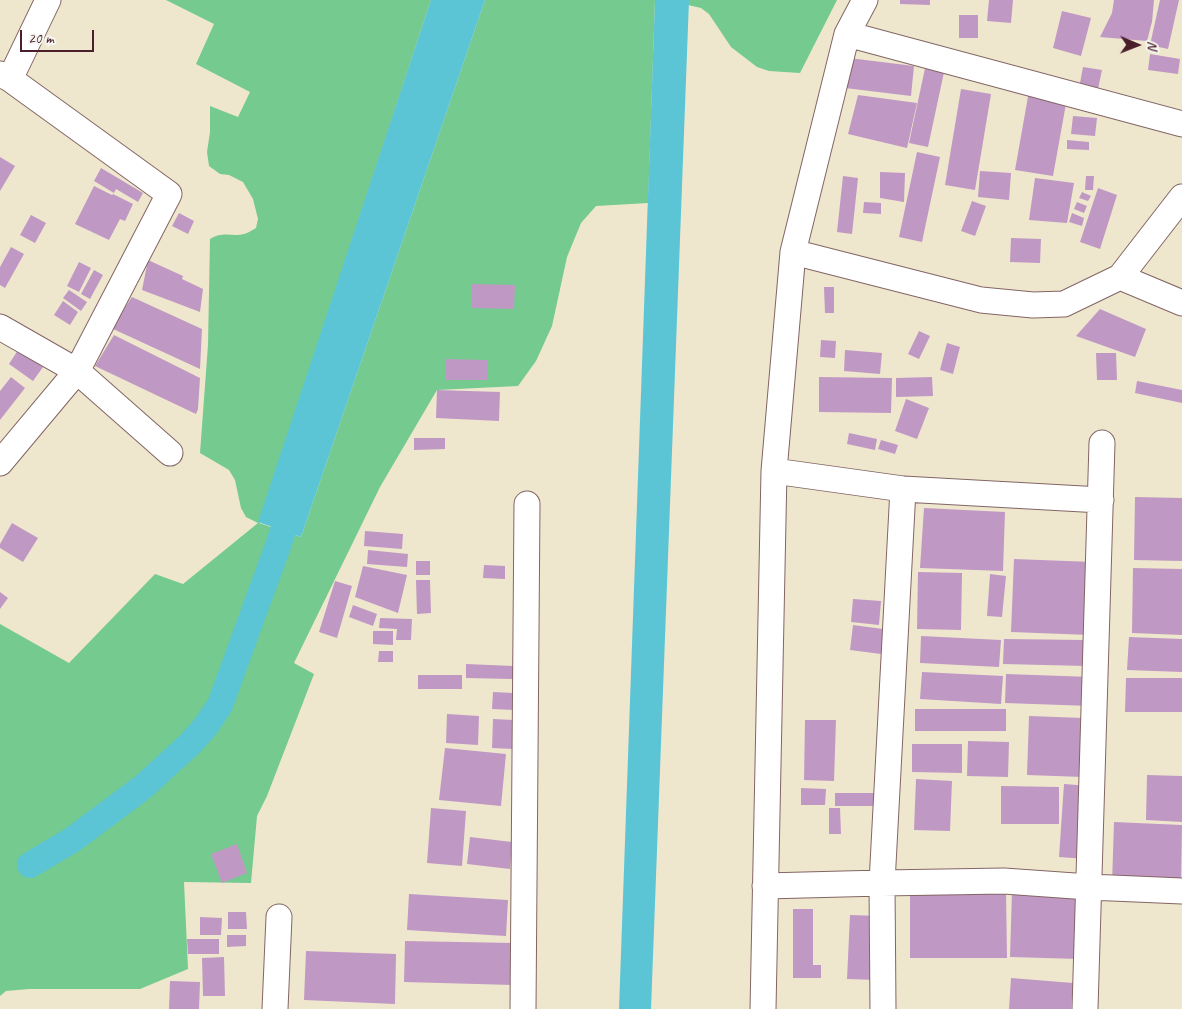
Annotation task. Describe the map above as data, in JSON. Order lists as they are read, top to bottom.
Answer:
{
  "scale_bar": "20 m",
  "north": "right"
}
